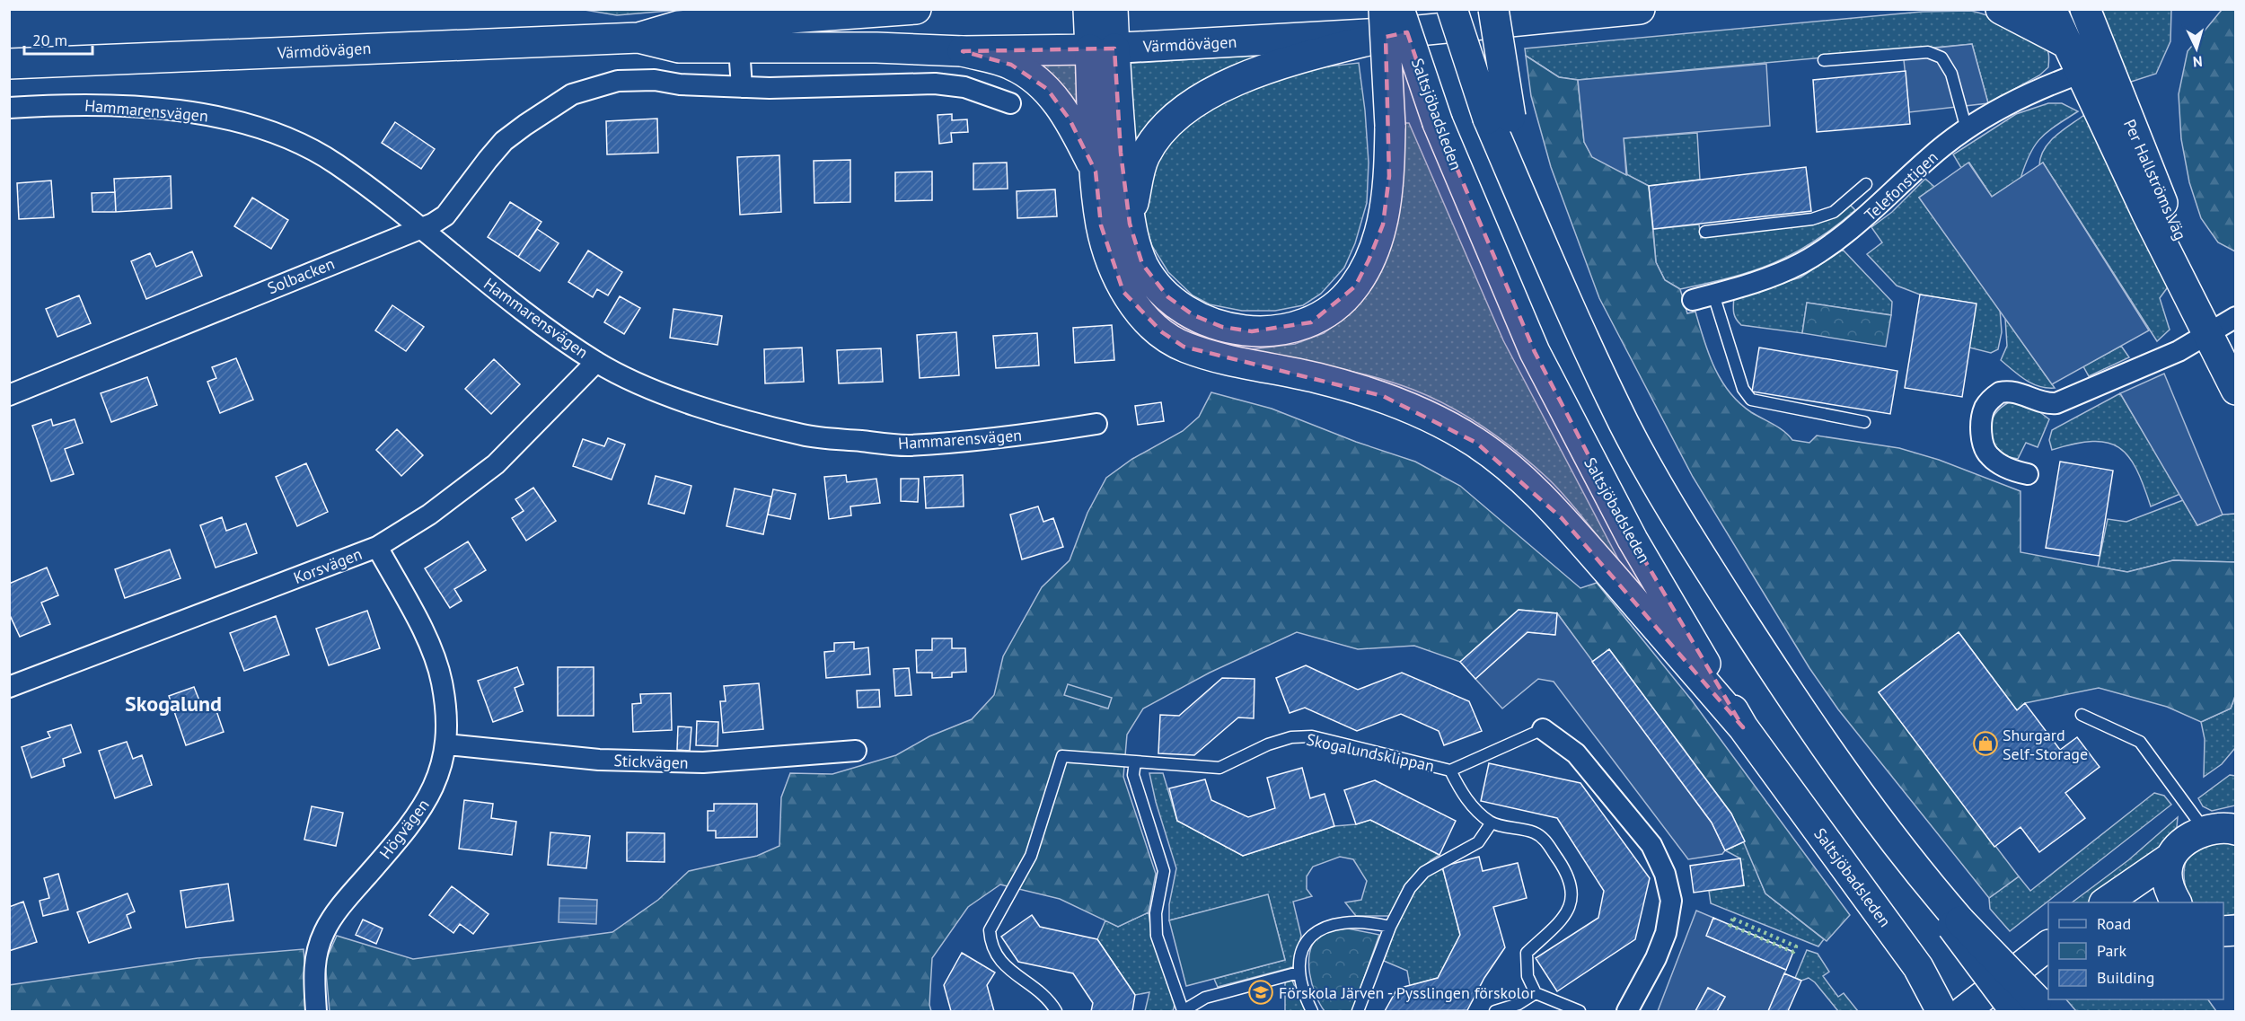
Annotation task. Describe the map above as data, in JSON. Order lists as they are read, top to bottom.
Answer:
{
  "streets": {
    "main road": ["Värmdövägen", "Saltsjöbadsleden", "Per Hallströms Väg"],
    "street": [
      "Hammarensvägen",
      "Telefonstigen",
      "Solbacken",
      "Korsvägen",
      "Skogalundsklippan",
      "Stickvägen",
      "Högvägen"
    ]
  },
  "crossings": [
    ["Värmdövägen", "Saltsjöbadsleden"],
    ["Hammarensvägen", "Solbacken"],
    ["Hammarensvägen", "Korsvägen"],
    ["Per Hallströms Väg", "Telefonstigen"],
    ["Korsvägen", "Högvägen"],
    ["Stickvägen", "Högvägen"]
  ],
  "districts": ["Skogalund"],
  "places": {
    "shop": ["Shurgard Self-Storage"],
    "school or university": ["Förskola Järven - Pysslingen förskolor"]
  },
  "legend": ["Road", "Park", "Building"],
  "scale_bar": "20 m",
  "north": "bottom"
}
